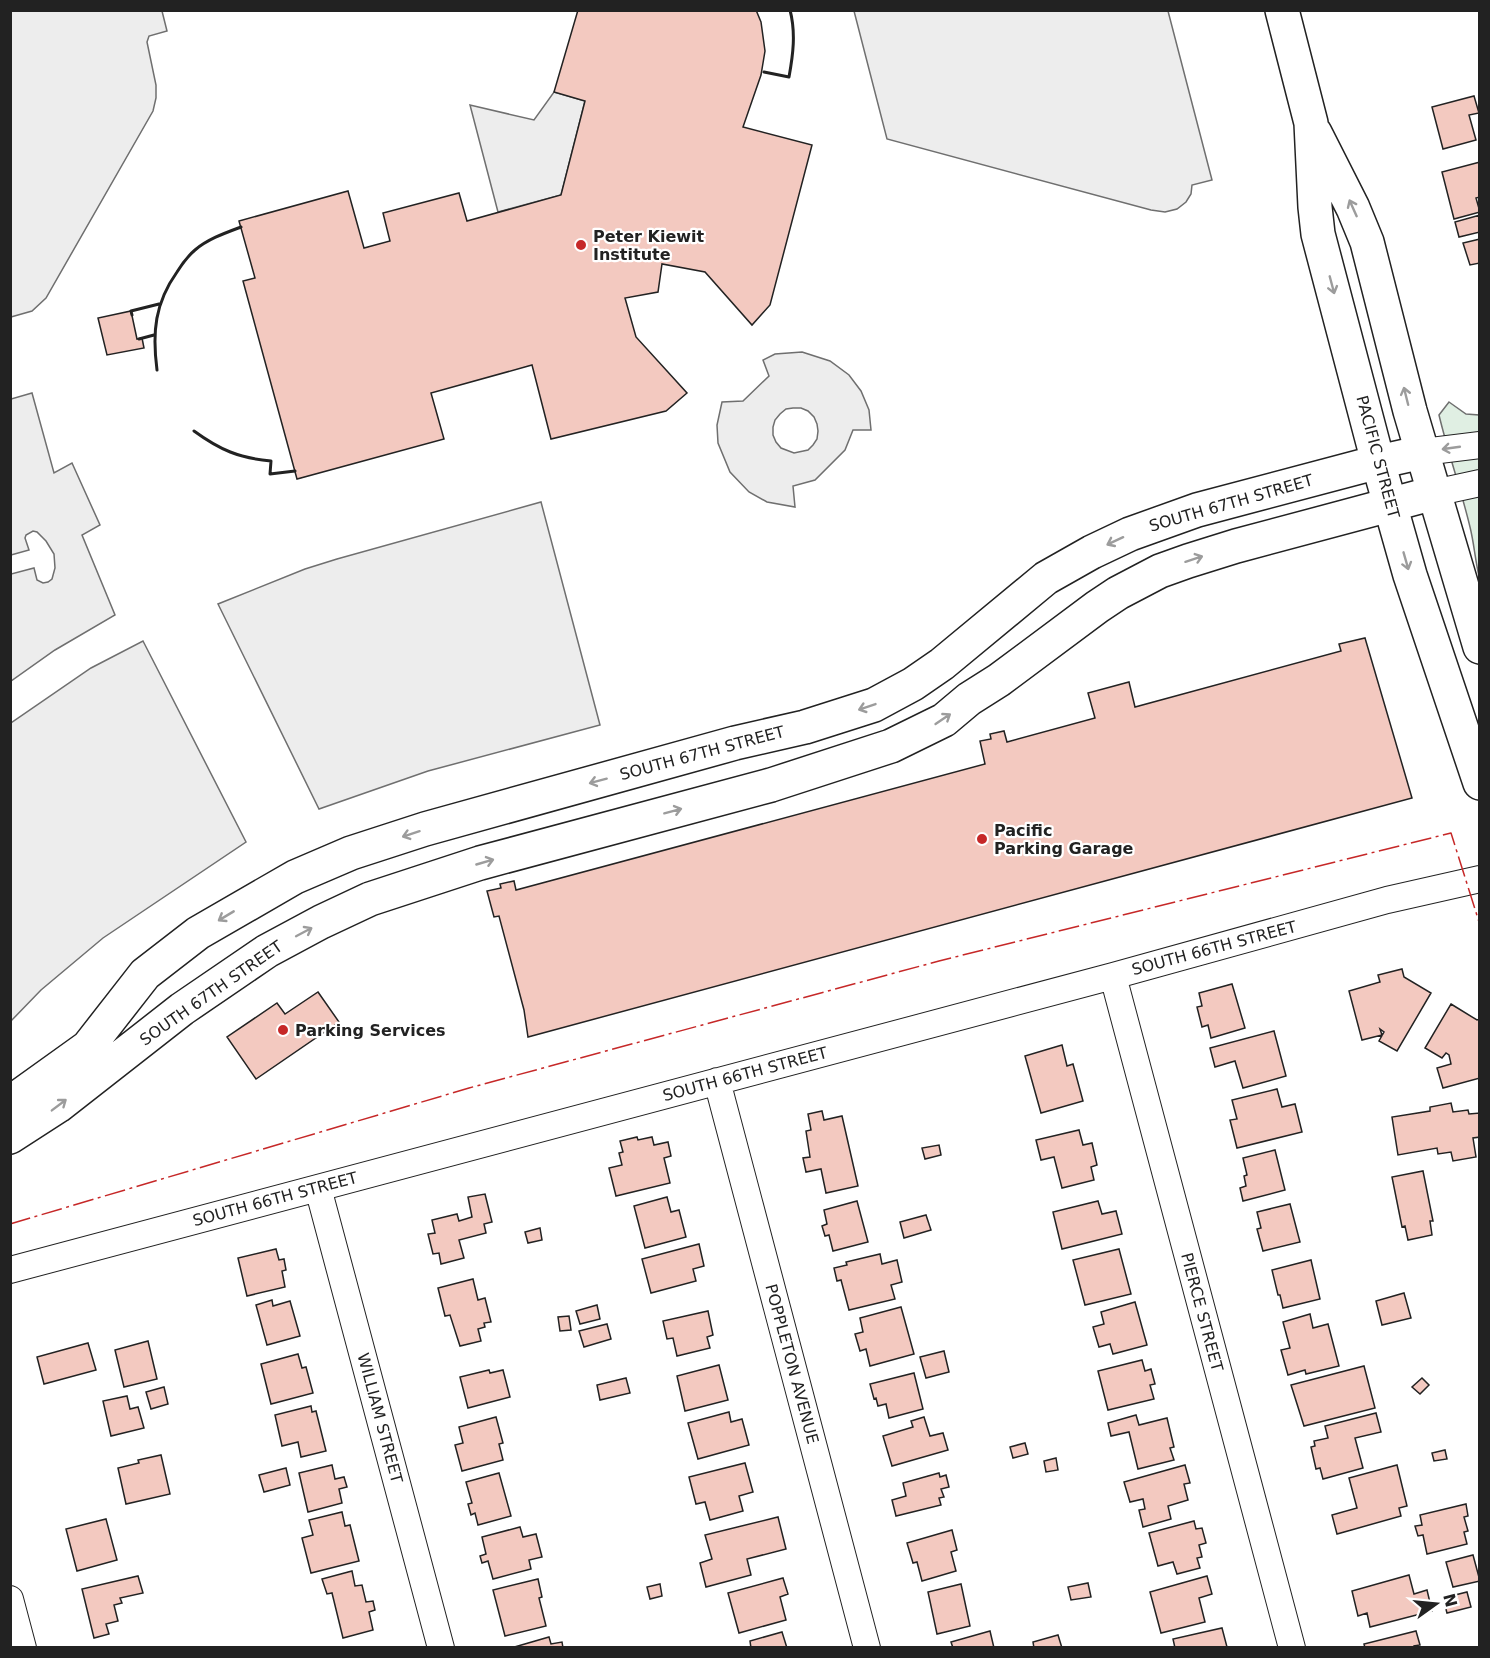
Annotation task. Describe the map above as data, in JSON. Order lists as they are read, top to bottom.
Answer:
{
  "streets": {
    "main road": ["PACIFIC STREET", "SOUTH 67TH STREET"],
    "street": [
      "SOUTH 66TH STREET",
      "PIERCE STREET",
      "POPPLETON AVENUE",
      "WILLIAM STREET"
    ]
  },
  "crossings": [
    ["PACIFIC STREET", "SOUTH 67TH STREET"],
    ["SOUTH 66TH STREET", "PIERCE STREET"],
    ["SOUTH 66TH STREET", "POPPLETON AVENUE"],
    ["SOUTH 66TH STREET", "WILLIAM STREET"]
  ],
  "places": ["Peter Kiewit Institute", "Pacific Parking Garage", "Parking Services"],
  "north": "right"
}
